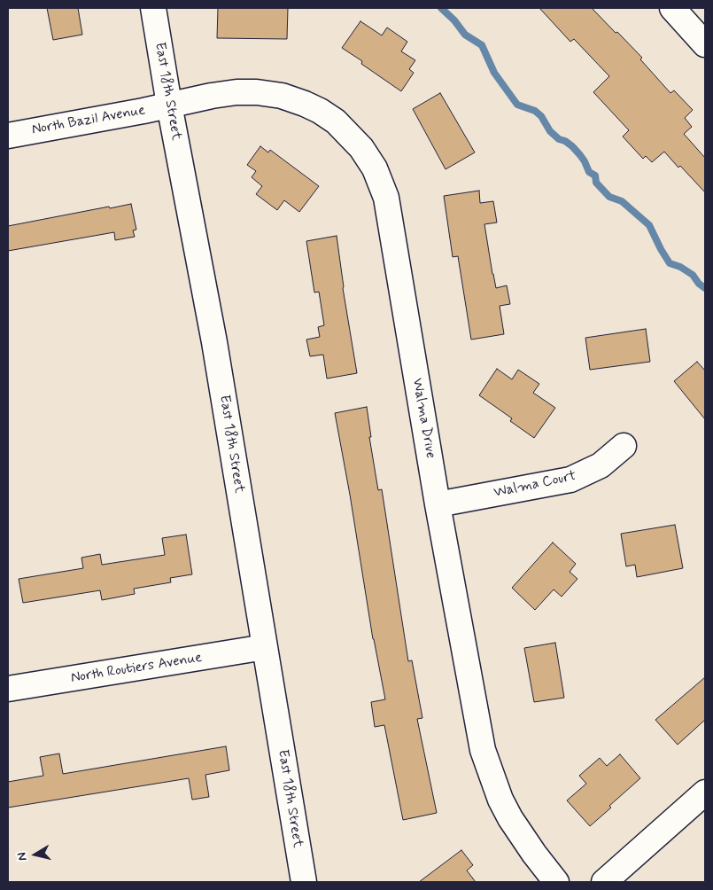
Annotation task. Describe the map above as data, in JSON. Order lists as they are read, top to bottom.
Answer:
{
  "streets": {
    "street": [
      "East 18th Street",
      "North Bazil Avenue",
      "Walma Drive",
      "Walma Court",
      "North Routiers Avenue"
    ]
  },
  "crossings": [
    ["East 18th Street", "North Bazil Avenue"],
    ["East 18th Street", "Walma Drive"],
    ["East 18th Street", "North Routiers Avenue"],
    ["North Bazil Avenue", "Walma Drive"],
    ["Walma Drive", "Walma Court"]
  ],
  "north": "left"
}
